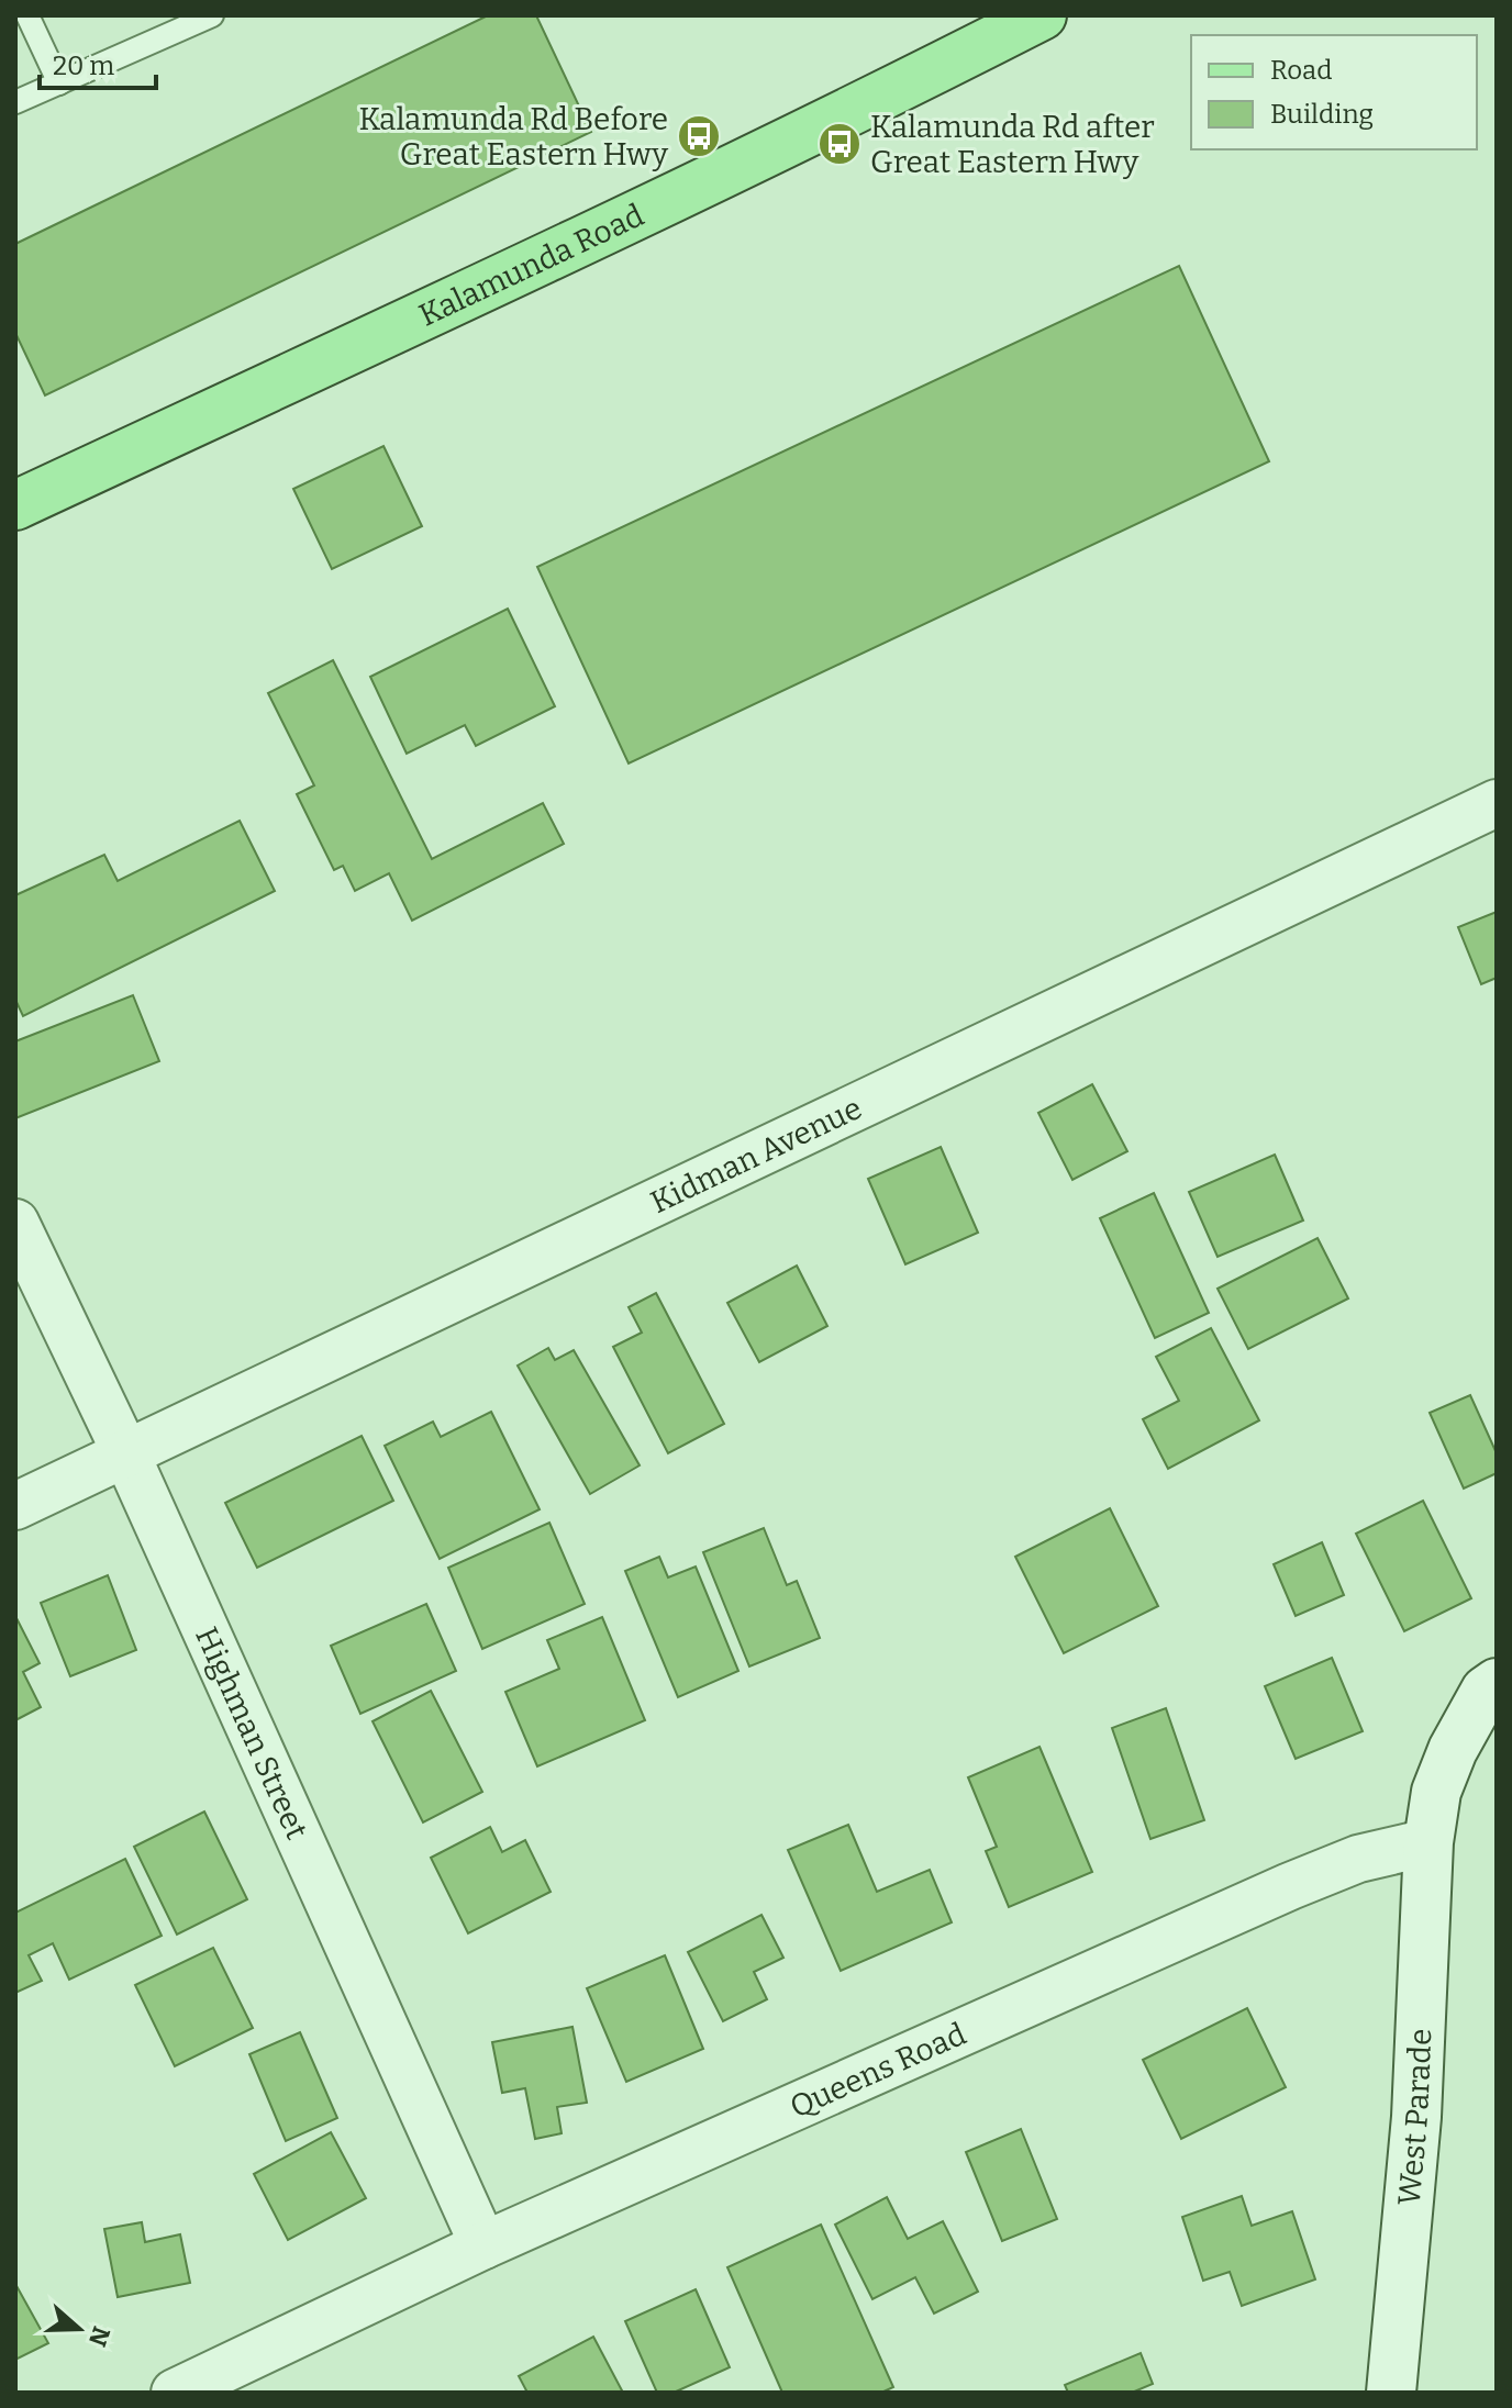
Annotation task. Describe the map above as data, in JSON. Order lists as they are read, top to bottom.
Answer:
{
  "streets": {
    "main road": ["Kalamunda Road"],
    "street": [
      "Kidman Avenue",
      "Highman Street",
      "Queens Road",
      "West Parade"
    ]
  },
  "crossings": [
    ["Kidman Avenue", "Highman Street"],
    ["Highman Street", "Queens Road"],
    ["Queens Road", "West Parade"]
  ],
  "places": {
    "bus stop": ["Kalamunda Rd Before Great Eastern Hwy", "Kalamunda Rd after Great Eastern Hwy"]
  },
  "legend": ["Road", "Building"],
  "scale_bar": "20 m",
  "north": "right"
}
